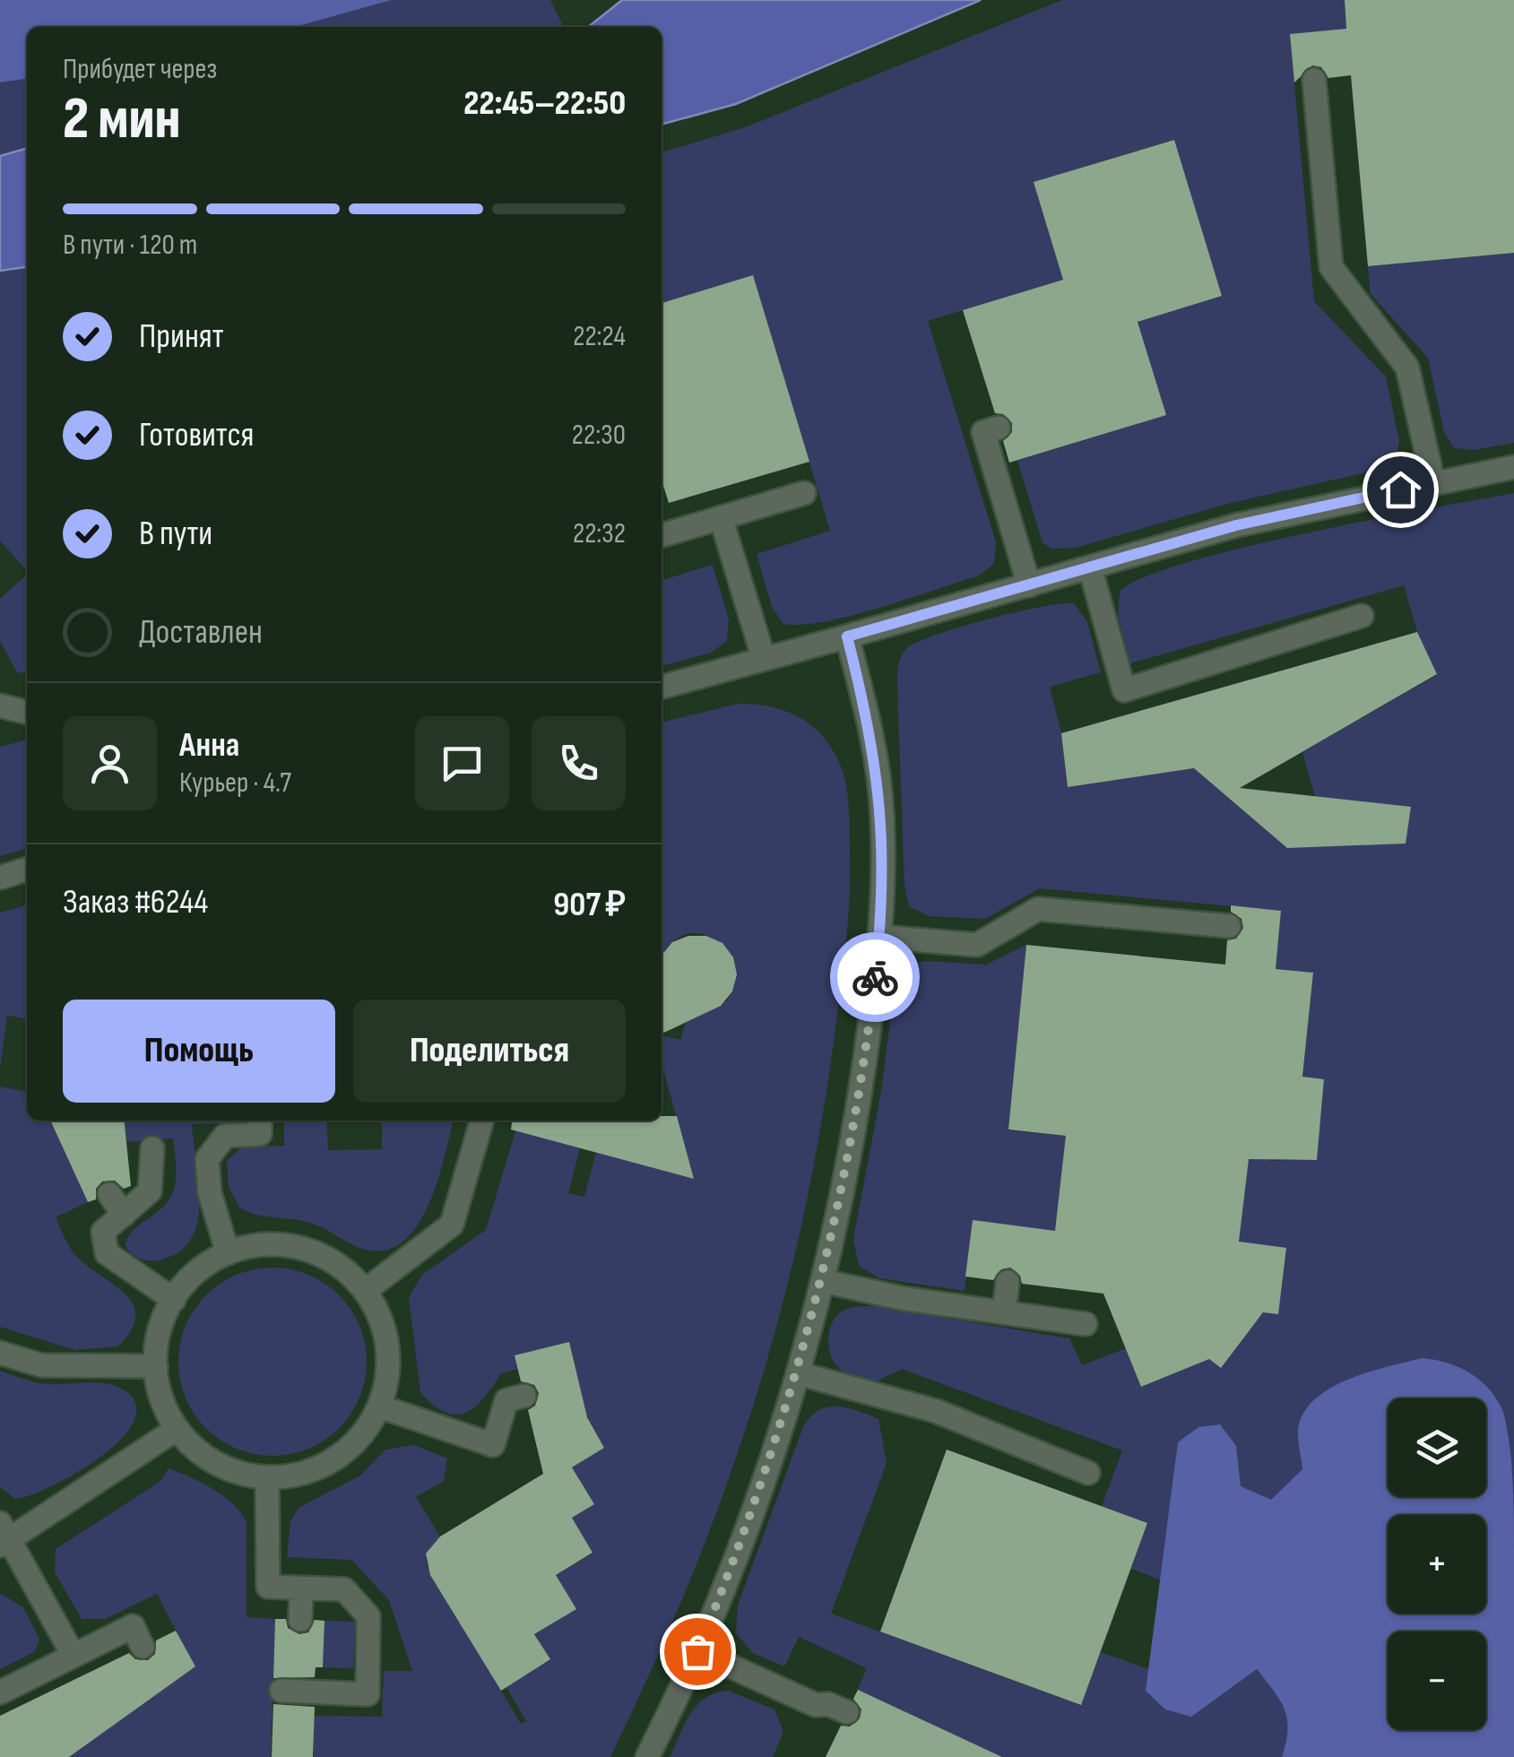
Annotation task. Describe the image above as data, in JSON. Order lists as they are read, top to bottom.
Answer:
{
  "page": {
    "heading": ["2 мин", "Прибудет через", "22:45–22:50"],
    "panel": [
      "Анна",
      "Курьер · 4.7",
      "Заказ #6244",
      "907 ₽"
    ],
    "bar": "В пути · 120 m",
    "list": [
      ["Принят", "22:24"],
      ["Готовится", "22:30"],
      ["В пути", "22:32"],
      "Доставлен"
    ],
    "buttons": ["Помощь", "Поделиться"],
    "map_buttons": ["+", "−"]
  }
}
